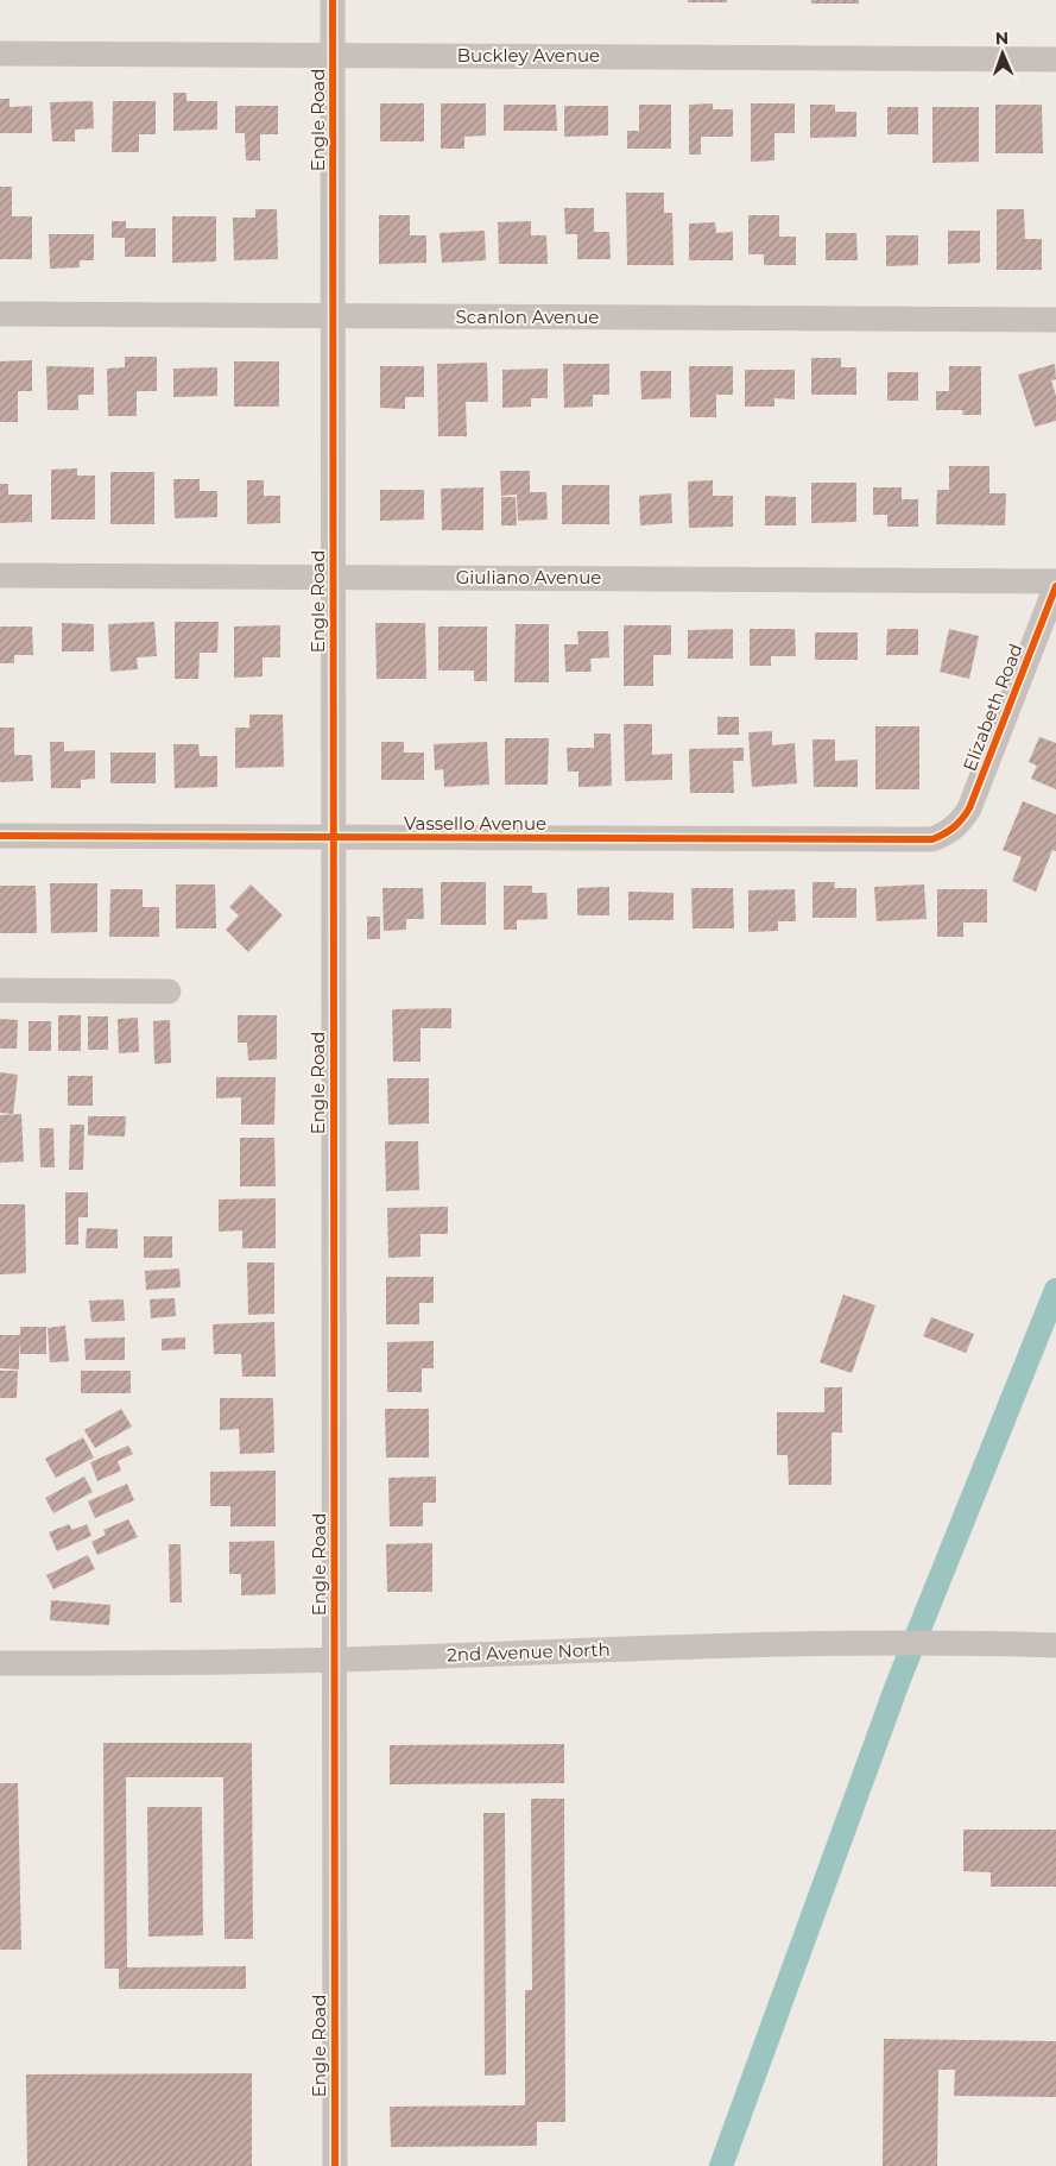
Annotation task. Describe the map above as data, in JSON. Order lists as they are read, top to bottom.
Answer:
{
  "streets": {
    "street": [
      "Buckley Avenue",
      "Engle Road",
      "Scanlon Avenue",
      "Giuliano Avenue",
      "Elizabeth Road",
      "Vassello Avenue",
      "2nd Avenue North"
    ]
  },
  "crossings": [
    ["Buckley Avenue", "Engle Road"],
    ["Engle Road", "Scanlon Avenue"],
    ["Engle Road", "Giuliano Avenue"],
    ["Engle Road", "Vassello Avenue"],
    ["Engle Road", "2nd Avenue North"],
    ["Elizabeth Road", "Vassello Avenue"]
  ],
  "north": "top"
}
